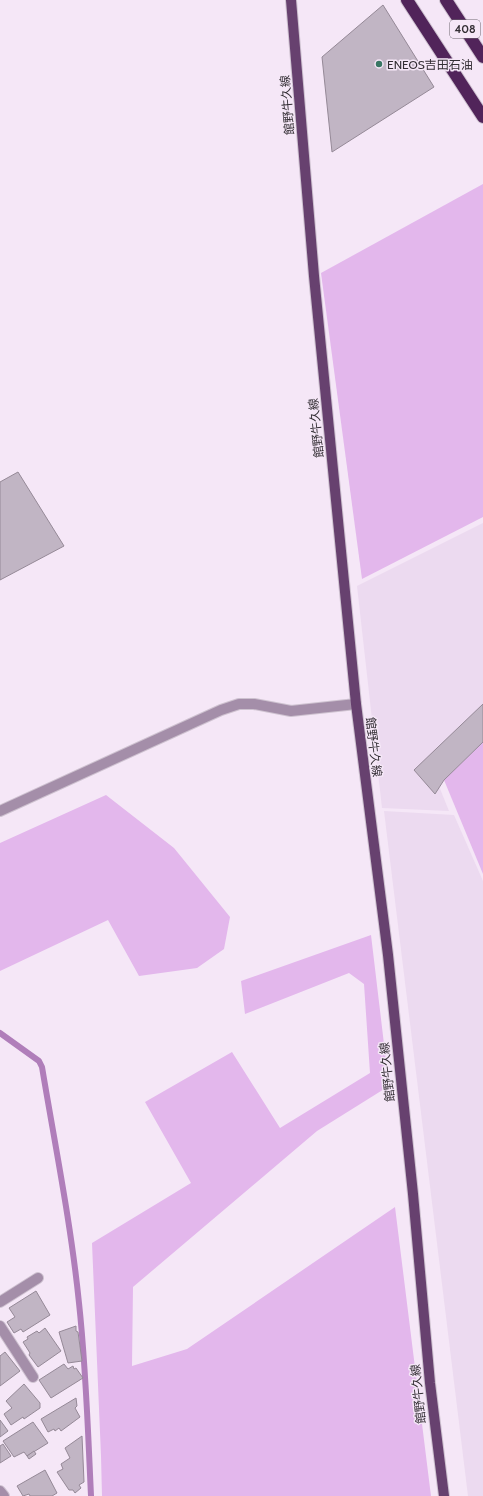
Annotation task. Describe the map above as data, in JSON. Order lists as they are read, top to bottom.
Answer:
{
  "streets": {
    "highway": ["408"],
    "main road": ["館野牛久線"]
  },
  "places": ["ENEOS吉田石油"]
}
